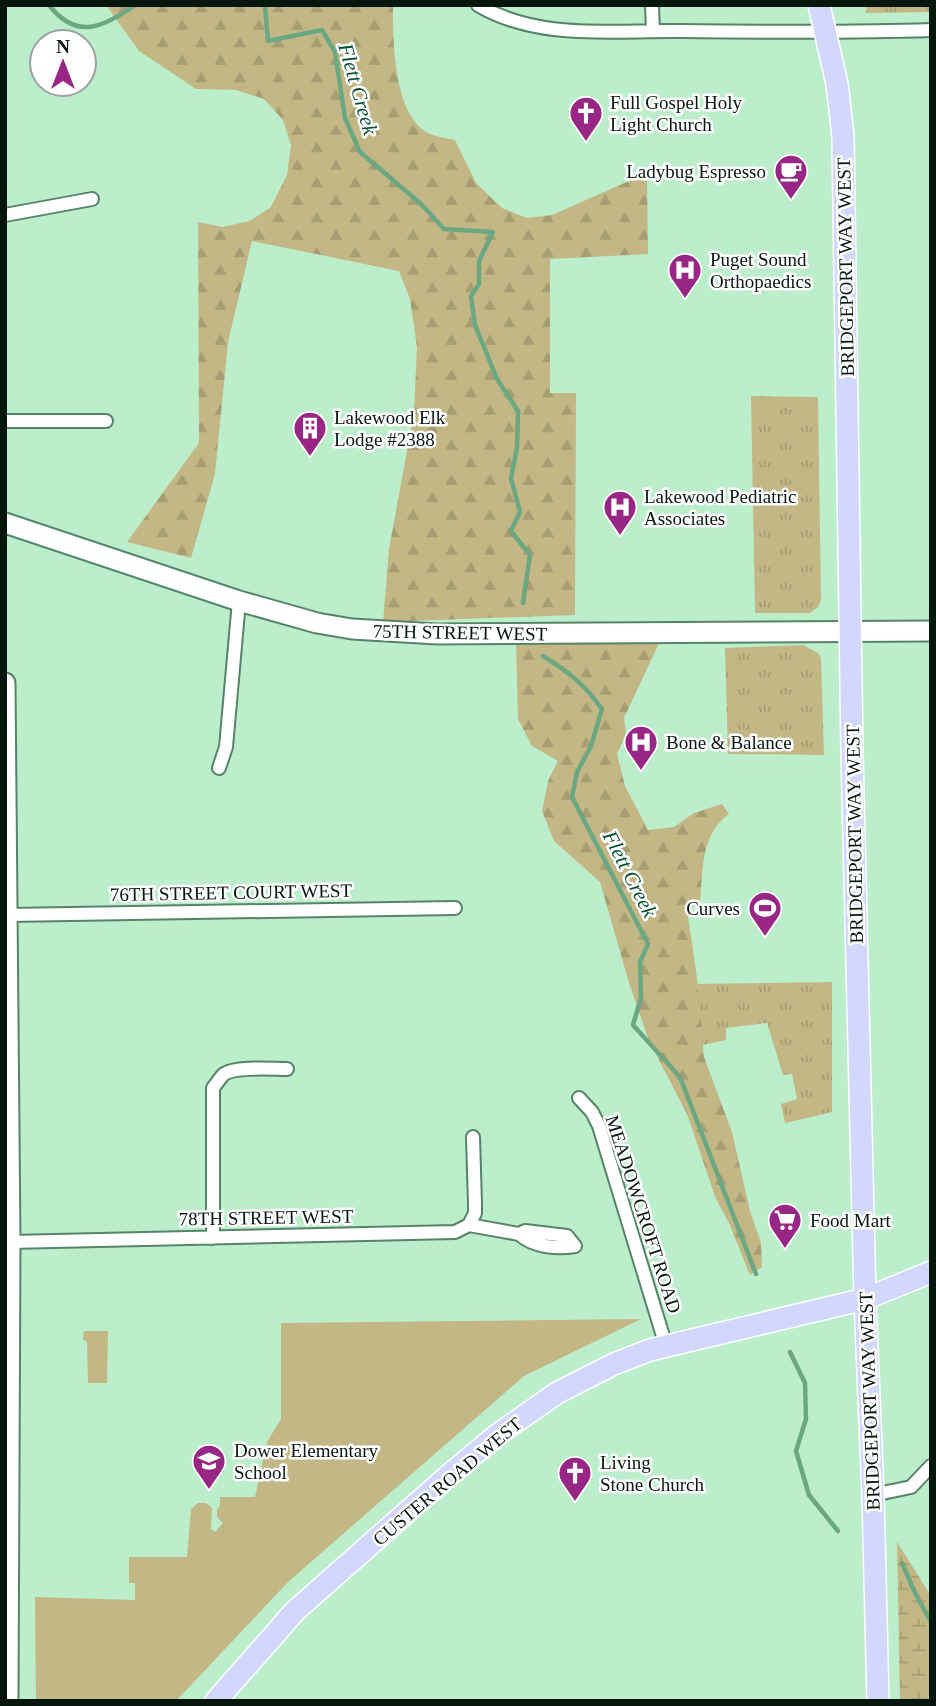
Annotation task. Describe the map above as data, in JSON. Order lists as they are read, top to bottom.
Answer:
{
  "streets": {
    "main road": ["BRIDGEPORT WAY WEST", "CUSTER ROAD WEST"],
    "street": [
      "75TH STREET WEST",
      "76TH STREET COURT WEST",
      "MEADOWCROFT ROAD",
      "78TH STREET WEST"
    ]
  },
  "crossings": [
    ["BRIDGEPORT WAY WEST", "75TH STREET WEST"],
    ["BRIDGEPORT WAY WEST", "CUSTER ROAD WEST"],
    ["MEADOWCROFT ROAD", "CUSTER ROAD WEST"]
  ],
  "water": ["Flett Creek"],
  "places": {
    "church": ["Full Gospel Holy Light Church", "Living Stone Church"],
    "cafe": ["Ladybug Espresso"],
    "hospital": ["Puget Sound Orthopaedics", "Lakewood Pediatric Associates", "Bone & Balance"],
    "building": ["Lakewood Elk Lodge #2388"],
    "sports": ["Curves"],
    "supermarket": ["Food Mart"],
    "school or university": ["Dower Elementary School"]
  },
  "north": "top"
}
